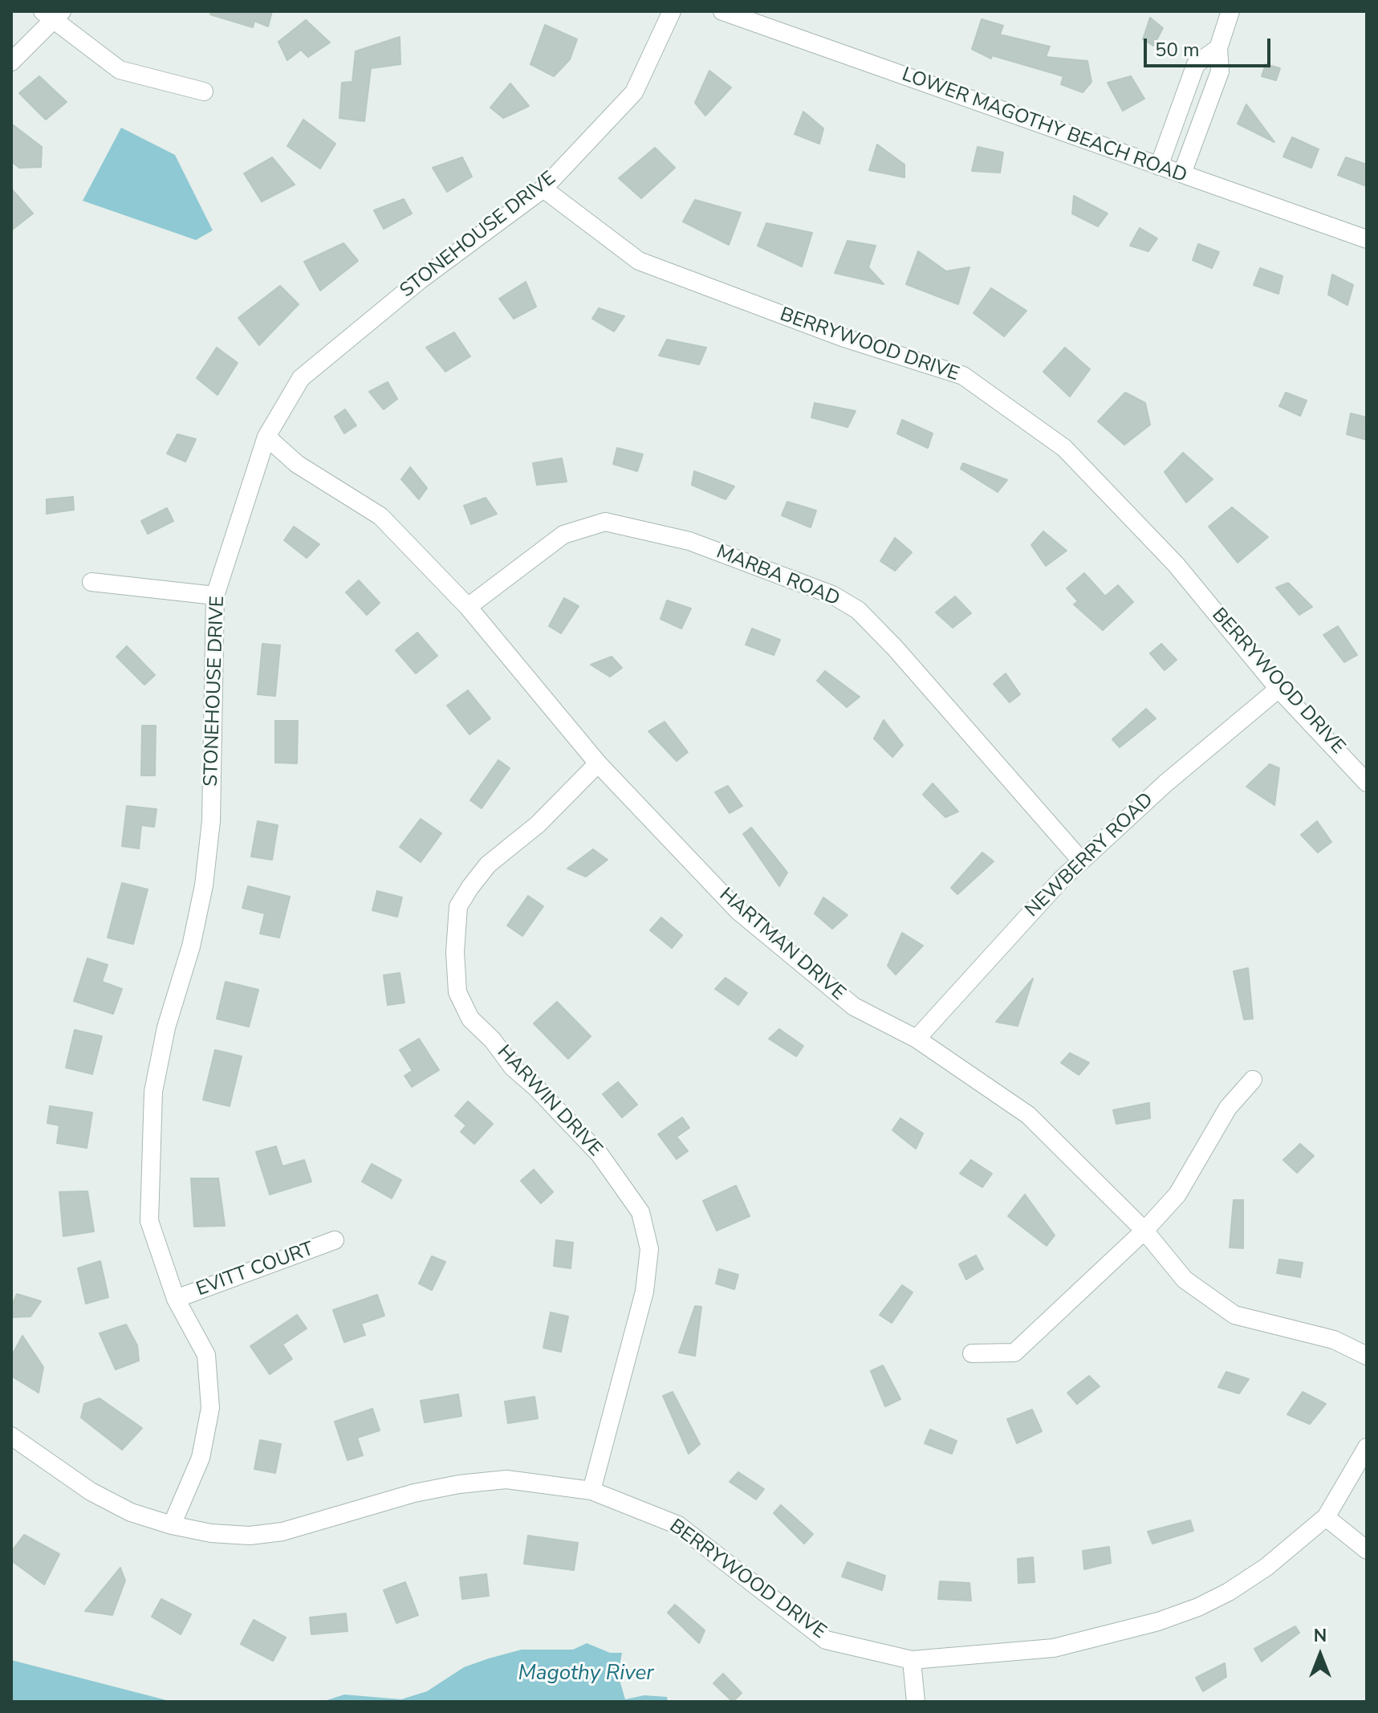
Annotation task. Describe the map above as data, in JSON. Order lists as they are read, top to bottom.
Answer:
{
  "streets": {
    "street": [
      "LOWER MAGOTHY BEACH ROAD",
      "STONEHOUSE DRIVE",
      "BERRYWOOD DRIVE",
      "MARBA ROAD",
      "NEWBERRY ROAD",
      "HARTMAN DRIVE",
      "HARWIN DRIVE",
      "EVITT COURT"
    ]
  },
  "crossings": [
    ["STONEHOUSE DRIVE", "BERRYWOOD DRIVE"],
    ["STONEHOUSE DRIVE", "HARTMAN DRIVE"],
    ["STONEHOUSE DRIVE", "EVITT COURT"],
    ["BERRYWOOD DRIVE", "NEWBERRY ROAD"],
    ["BERRYWOOD DRIVE", "HARWIN DRIVE"],
    ["MARBA ROAD", "NEWBERRY ROAD"],
    ["MARBA ROAD", "HARTMAN DRIVE"],
    ["NEWBERRY ROAD", "HARTMAN DRIVE"],
    ["HARTMAN DRIVE", "HARWIN DRIVE"]
  ],
  "water": ["Magothy River"],
  "scale_bar": "50 m",
  "north": "top"
}
